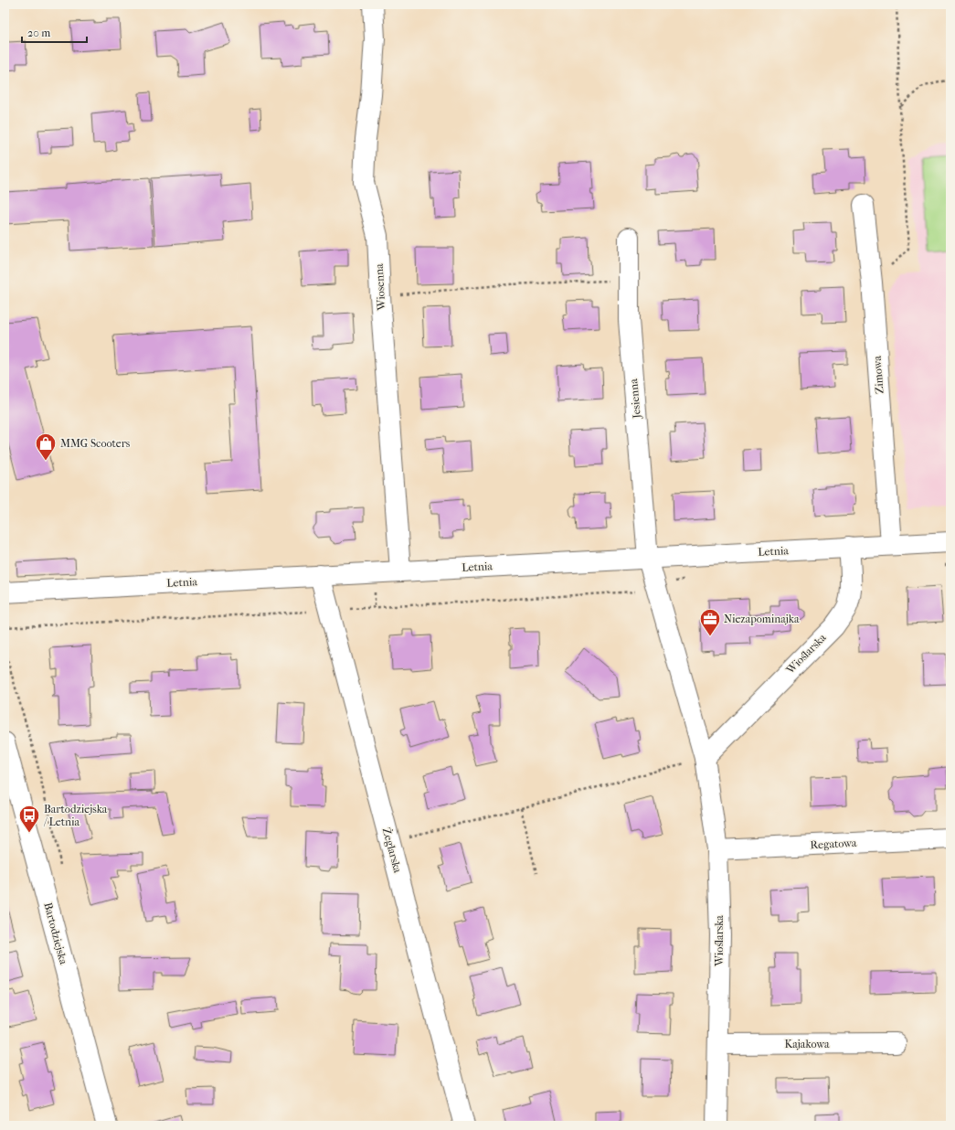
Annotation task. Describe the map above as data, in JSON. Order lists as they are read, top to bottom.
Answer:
{
  "streets": {
    "street": [
      "Wiosenna",
      "Zimowa",
      "Jesienna",
      "Letnia",
      "Wioślarska",
      "Regatowa",
      "Żeglarska",
      "Bartodziejska",
      "Kajakowa"
    ]
  },
  "crossings": [
    ["Wiosenna", "Letnia"],
    ["Zimowa", "Letnia"],
    ["Jesienna", "Letnia"],
    ["Jesienna", "Wioślarska"],
    ["Letnia", "Wioślarska"],
    ["Letnia", "Żeglarska"],
    ["Wioślarska", "Regatowa"],
    ["Wioślarska", "Kajakowa"]
  ],
  "places": {
    "shop": ["MMG Scooters"],
    "office": ["Niezapominajka"],
    "bus stop": ["Bartodziejska / Letnia"]
  },
  "scale_bar": "20 m"
}
